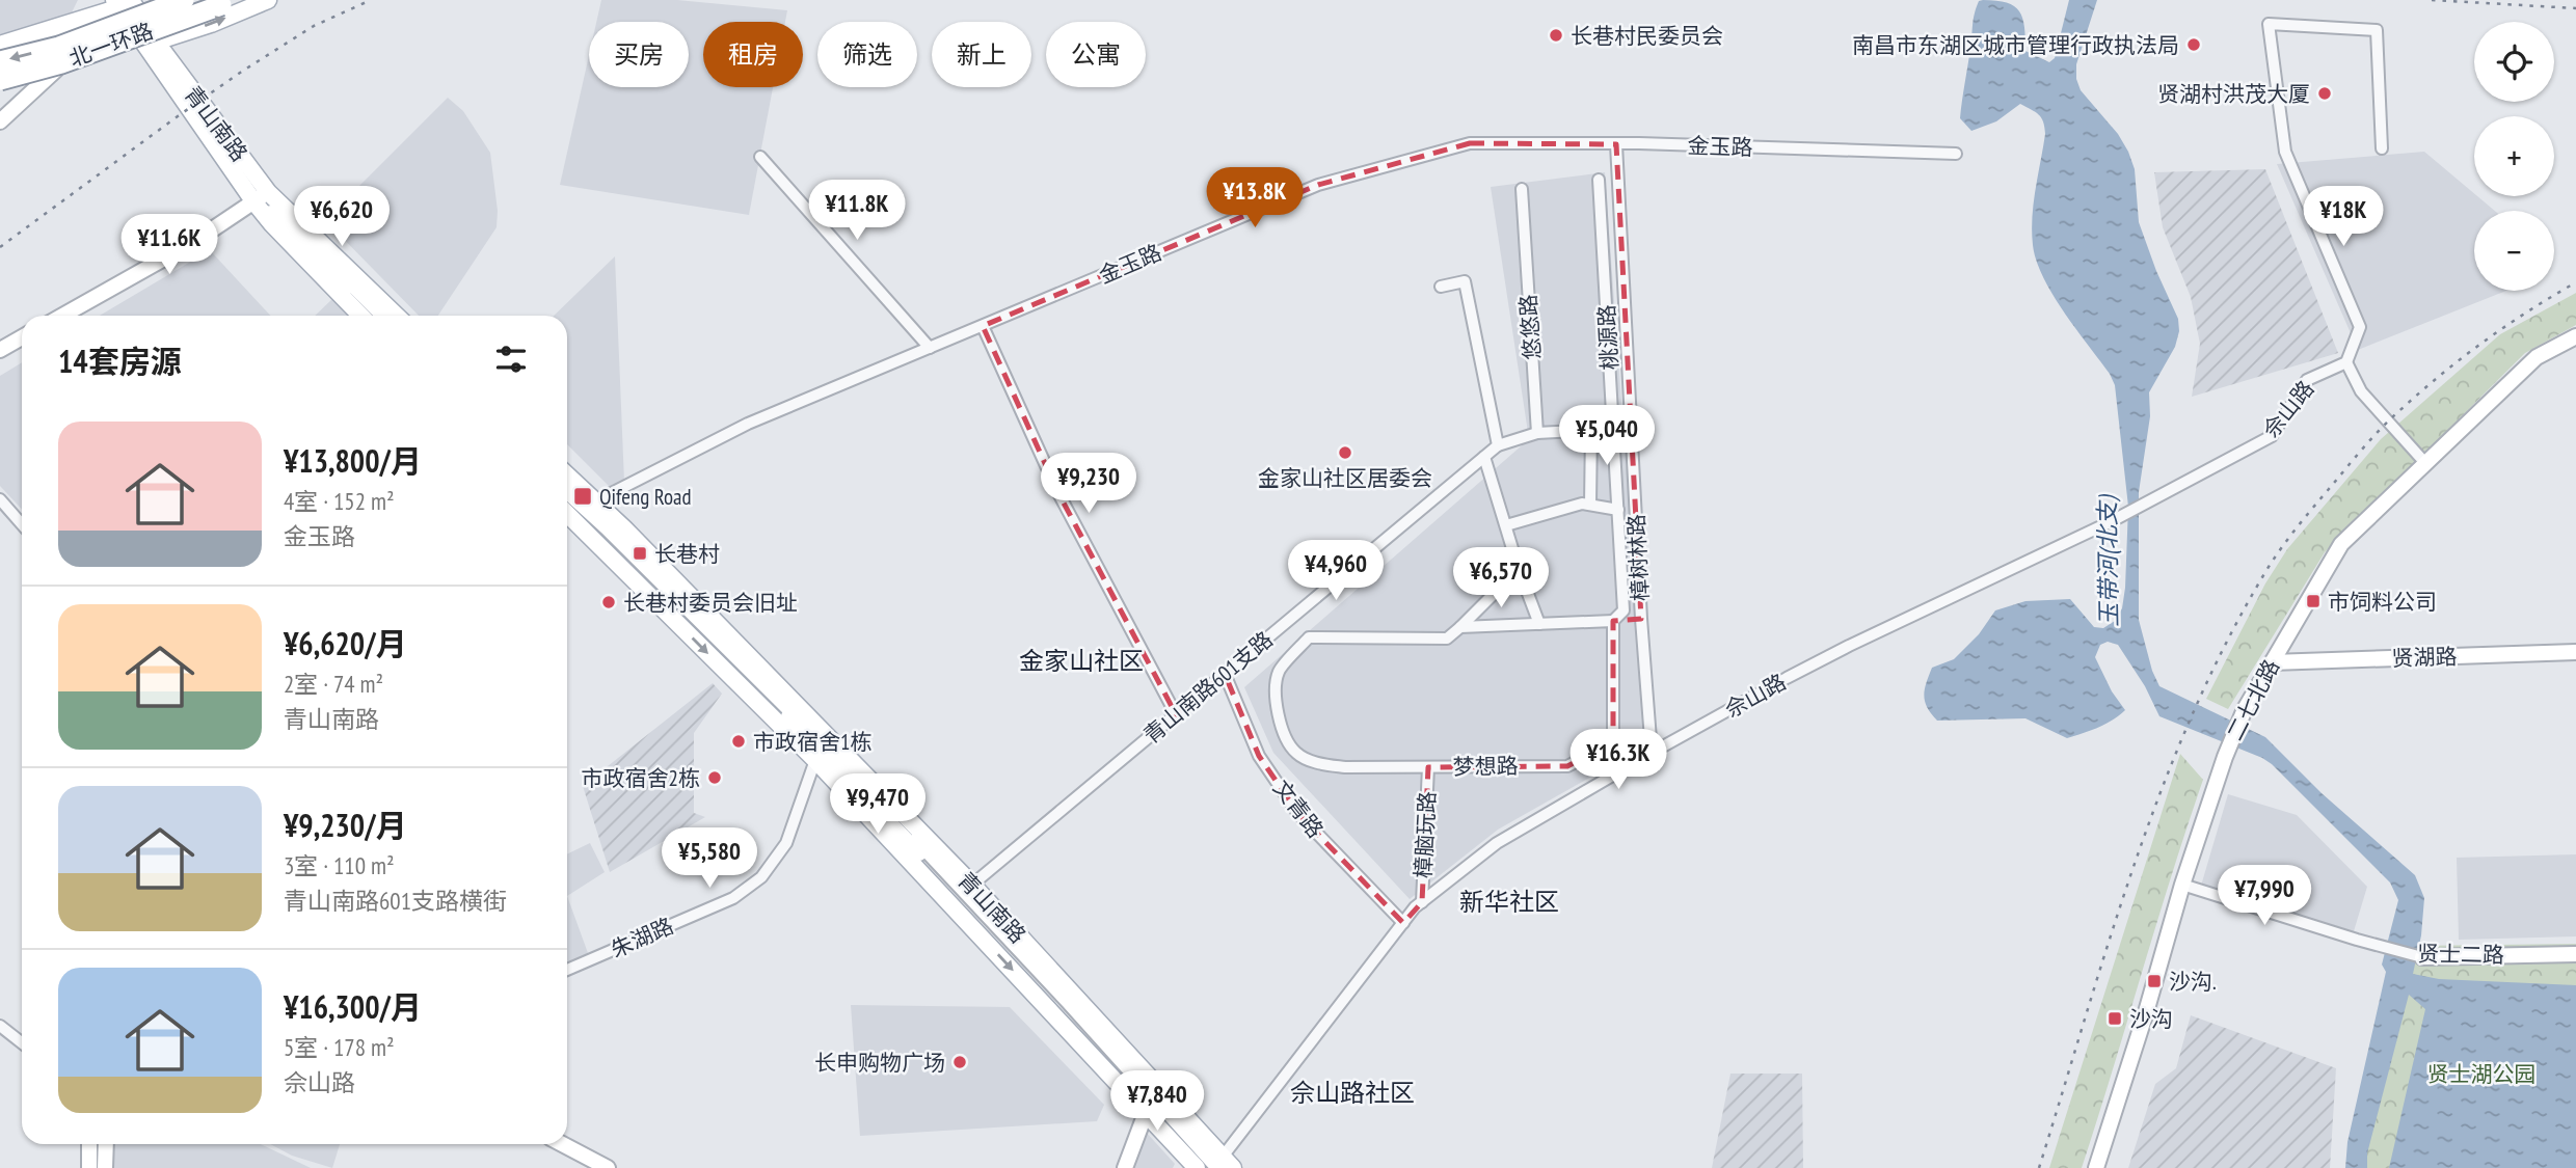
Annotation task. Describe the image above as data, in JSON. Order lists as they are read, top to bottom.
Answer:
{
  "streets": {
    "highway": ["北一环路"],
    "main road": [
      "青山南路",
      "贤湖路",
      "二七北路",
      "贤士二路"
    ],
    "street": [
      "金玉路",
      "悠悠路",
      "桃源路",
      "佘山路",
      "樟树林路",
      "青山南路601支路",
      "梦想路",
      "文青路",
      "樟脑玩路",
      "朱湖路"
    ]
  },
  "crossings": [
    ["青山南路", "金玉路"],
    ["青山南路", "佘山路"],
    ["青山南路", "青山南路601支路"],
    ["青山南路", "朱湖路"],
    ["金玉路", "樟树林路"],
    ["桃源路", "梦想路"],
    ["佘山路", "樟树林路"],
    ["佘山路", "文青路"],
    ["佘山路", "樟脑玩路"],
    ["贤湖路", "二七北路"],
    ["青山南路601支路", "文青路"],
    ["二七北路", "贤士二路"],
    ["梦想路", "樟脑玩路"]
  ],
  "districts": ["金家山社区", "新华社区", "佘山路社区"],
  "water": ["玉带河(北支)"],
  "parks": ["贤士湖公园"],
  "places": {
    "other": [
      "长巷村民委员会",
      "南昌市东湖区城市管理行政执法局",
      "贤湖村洪茂大厦",
      "金家山社区居委会",
      "长巷村委员会旧址",
      "市政宿舍1栋",
      "市政宿舍2栋",
      "长申购物广场"
    ],
    "transit": [
      "Qifeng Road",
      "长巷村",
      "市饲料公司",
      "沙沟.",
      "沙沟"
    ]
  },
  "page": {
    "map_buttons": ["+", "−"],
    "chip": [
      "买房",
      "租房",
      "筛选",
      "新上",
      "公寓"
    ],
    "price": [
      "¥13.8K",
      "¥11.8K",
      "¥6,620",
      "¥18K",
      "¥11.6K",
      "¥5,040",
      "¥9,230",
      "¥4,960",
      "¥6,570",
      "¥16.3K",
      "¥9,470",
      "¥5,580",
      "¥7,990",
      "¥7,840"
    ],
    "heading": "14套房源",
    "list": [
      {
        "name": "¥13,800/月",
        "note": "4室 · 152 m² · 金玉路"
      },
      {
        "name": "¥6,620/月",
        "note": "2室 · 74 m² · 青山南路"
      },
      {
        "name": "¥9,230/月",
        "note": "3室 · 110 m² · 青山南路601支路横街"
      },
      {
        "name": "¥16,300/月",
        "note": "5室 · 178 m² · 佘山路"
      }
    ]
  }
}
